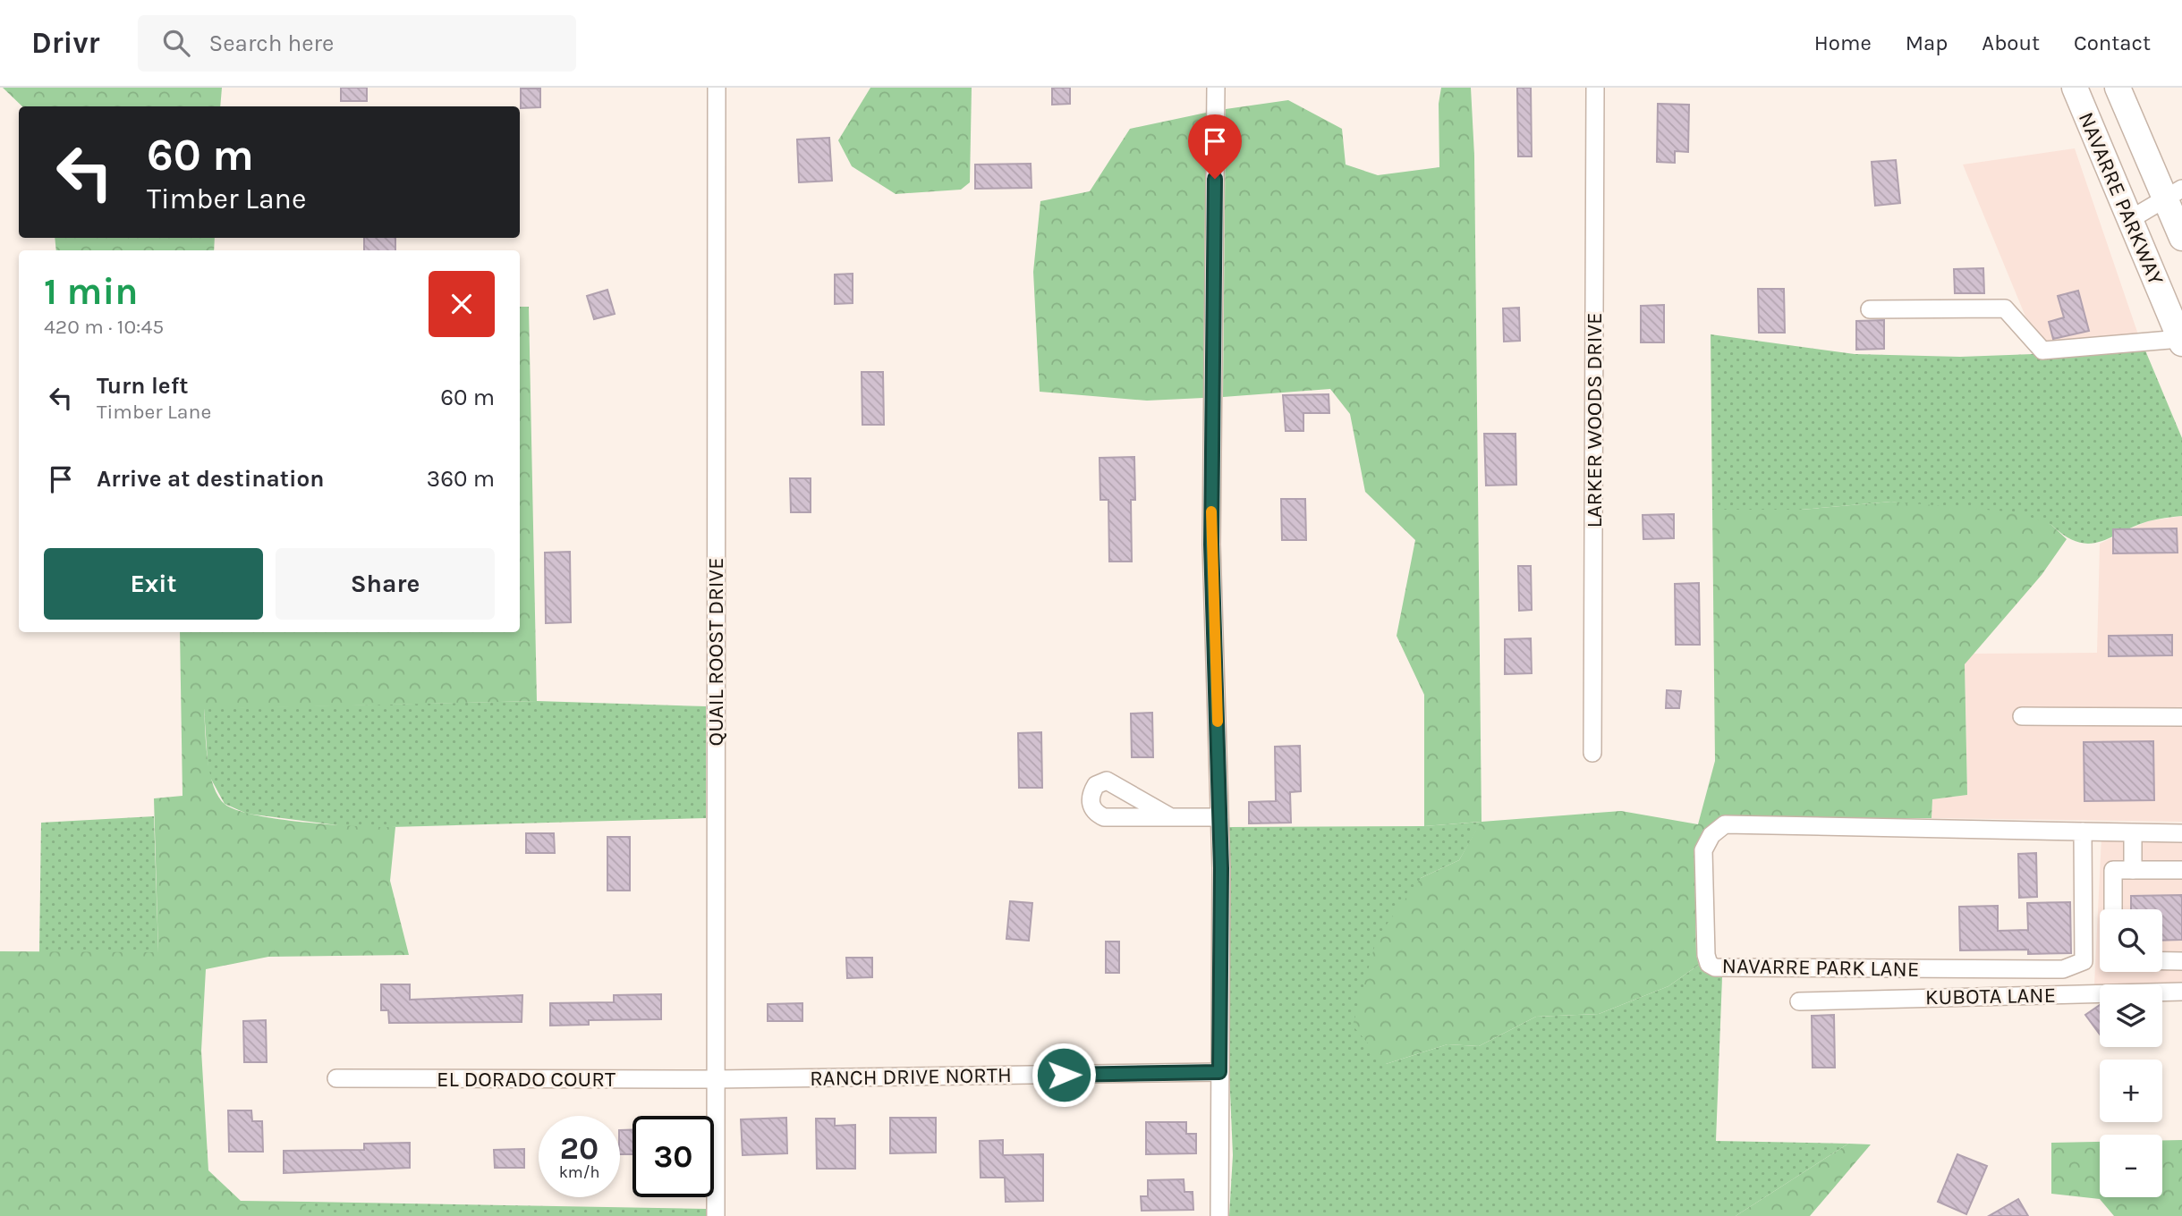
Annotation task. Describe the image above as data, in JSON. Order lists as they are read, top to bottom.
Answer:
{
  "streets": {
    "highway": ["NAVARRE PARKWAY"],
    "street": [
      "LARKER WOODS DRIVE",
      "QUAIL ROOST DRIVE",
      "NAVARRE PARK LANE",
      "KUBOTA LANE",
      "RANCH DRIVE NORTH",
      "EL DORADO COURT"
    ]
  },
  "crossings": [
    ["QUAIL ROOST DRIVE", "RANCH DRIVE NORTH"],
    ["QUAIL ROOST DRIVE", "EL DORADO COURT"],
    ["RANCH DRIVE NORTH", "EL DORADO COURT"]
  ],
  "page": {
    "header": "Drivr",
    "search": "Search here",
    "nav": [
      "Home",
      "Map",
      "About",
      "Contact"
    ],
    "turn": ["60 m", "Timber Lane"],
    "heading": ["1 min", "420 m · 10:45"],
    "list": [
      {
        "name": "Turn left",
        "note": "Timber Lane",
        "value": "60 m"
      },
      {
        "name": "Arrive at destination",
        "value": "360 m"
      }
    ],
    "buttons": ["Exit", "Share"],
    "map_buttons": ["+", "−"],
    "speed": "20 km/h",
    "limit": "30"
  }
}
